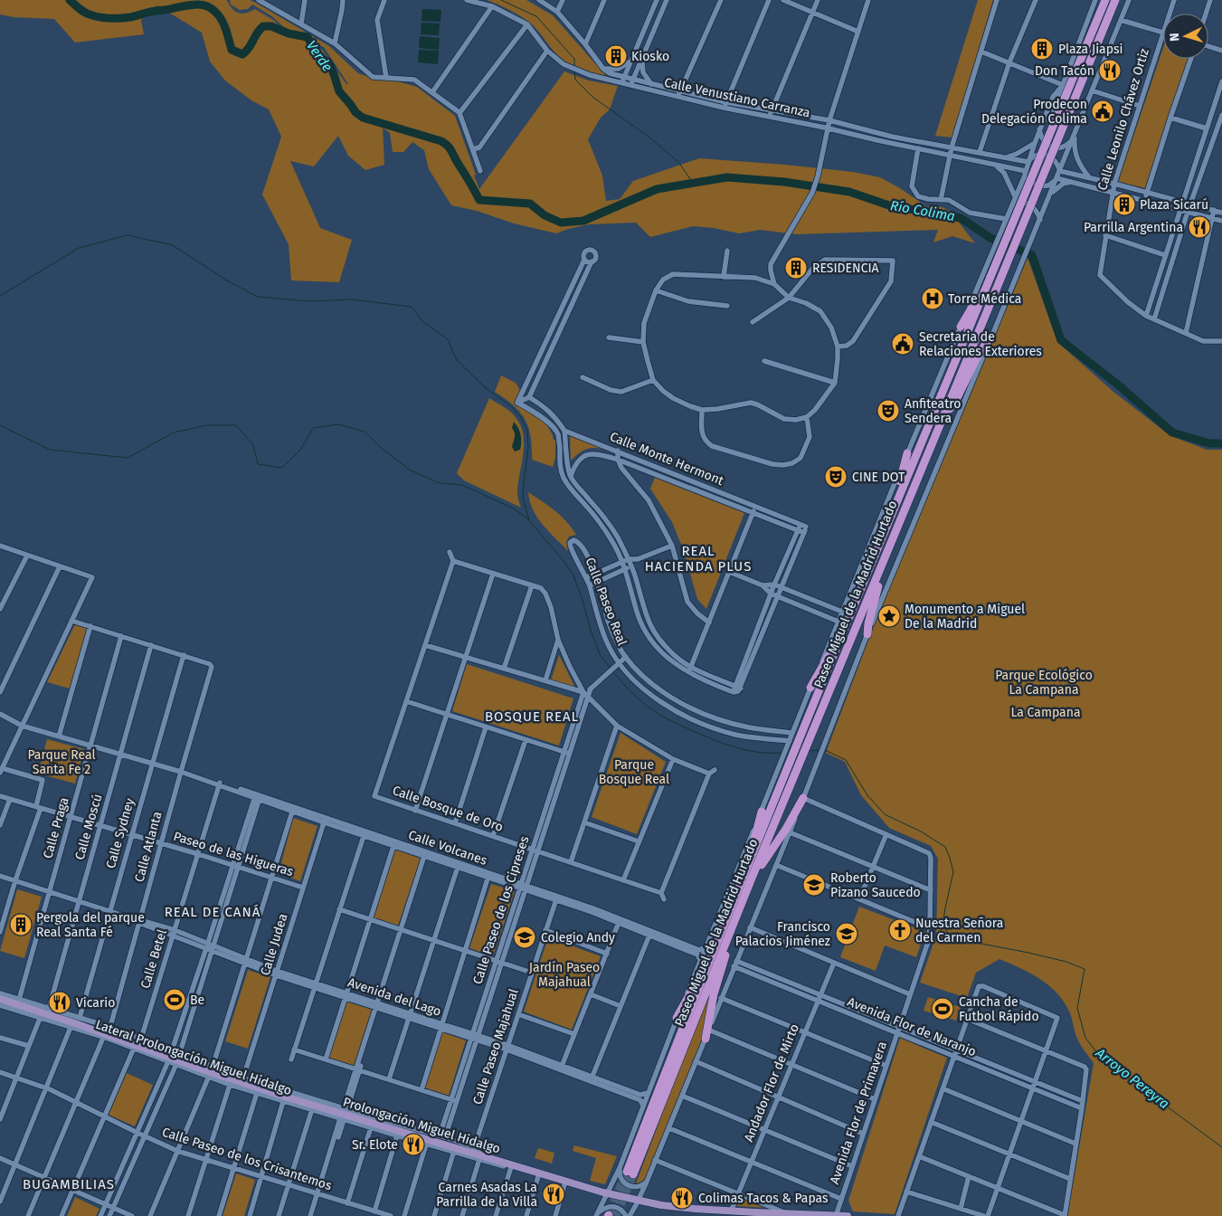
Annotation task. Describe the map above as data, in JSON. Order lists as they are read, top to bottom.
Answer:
{
  "streets": {
    "highway": ["Paseo Miguel de la Madrid Hurtado"],
    "main road": ["Prolongación Miguel Hidalgo"],
    "street": [
      "Calle Venustiano Carranza",
      "Calle Leonilo Chávez Ortiz",
      "Calle Monte Hermont",
      "Calle Paseo Real",
      "Calle Bosque de Oro",
      "Calle Moscú",
      "Calle Praga",
      "Calle Sydney",
      "Calle Atlanta",
      "Calle Volcanes",
      "Paseo de las Higueras",
      "Calle Paseo de los Cipreses",
      "Calle Judea",
      "Calle Betel",
      "Avenida del Lago",
      "Avenida Flor de Naranjo",
      "Calle Paseo Majahual",
      "Lateral Prolongación Miguel Hidalgo",
      "Andador Flor de Mirto",
      "Avenida Flor de Primavera",
      "Calle Paseo de los Crisantemos"
    ]
  },
  "crossings": [
    ["Paseo Miguel de la Madrid Hurtado", "Calle Volcanes"],
    ["Calle Bosque de Oro", "Calle Paseo de los Cipreses"],
    ["Calle Moscú", "Calle Volcanes"],
    ["Calle Moscú", "Paseo de las Higueras"],
    ["Calle Moscú", "Avenida del Lago"],
    ["Calle Moscú", "Prolongación Miguel Hidalgo"],
    ["Calle Moscú", "Calle Paseo de los Crisantemos"],
    ["Calle Praga", "Calle Volcanes"],
    ["Calle Praga", "Paseo de las Higueras"],
    ["Calle Praga", "Avenida del Lago"],
    ["Calle Sydney", "Calle Atlanta"],
    ["Calle Sydney", "Calle Volcanes"],
    ["Calle Sydney", "Paseo de las Higueras"],
    ["Calle Sydney", "Avenida del Lago"],
    ["Calle Sydney", "Prolongación Miguel Hidalgo"],
    ["Calle Sydney", "Calle Paseo de los Crisantemos"],
    ["Calle Atlanta", "Calle Volcanes"],
    ["Calle Atlanta", "Paseo de las Higueras"],
    ["Calle Atlanta", "Avenida del Lago"],
    ["Calle Atlanta", "Prolongación Miguel Hidalgo"],
    ["Calle Atlanta", "Calle Paseo de los Crisantemos"],
    ["Calle Volcanes", "Calle Paseo de los Cipreses"],
    ["Calle Volcanes", "Calle Judea"],
    ["Calle Volcanes", "Calle Betel"],
    ["Calle Volcanes", "Calle Paseo Majahual"],
    ["Paseo de las Higueras", "Calle Judea"],
    ["Paseo de las Higueras", "Calle Betel"],
    ["Calle Paseo de los Cipreses", "Avenida del Lago"],
    ["Calle Paseo de los Cipreses", "Lateral Prolongación Miguel Hidalgo"],
    ["Calle Judea", "Avenida del Lago"],
    ["Calle Judea", "Lateral Prolongación Miguel Hidalgo"],
    ["Calle Betel", "Avenida del Lago"],
    ["Calle Betel", "Prolongación Miguel Hidalgo"],
    ["Calle Betel", "Calle Paseo de los Crisantemos"],
    ["Avenida del Lago", "Calle Paseo Majahual"],
    ["Avenida Flor de Naranjo", "Andador Flor de Mirto"],
    ["Avenida Flor de Naranjo", "Avenida Flor de Primavera"],
    ["Calle Paseo Majahual", "Lateral Prolongación Miguel Hidalgo"],
    ["Calle Paseo Majahual", "Prolongación Miguel Hidalgo"],
    ["Lateral Prolongación Miguel Hidalgo", "Prolongación Miguel Hidalgo"],
    ["Andador Flor de Mirto", "Prolongación Miguel Hidalgo"],
    ["Avenida Flor de Primavera", "Prolongación Miguel Hidalgo"]
  ],
  "districts": [
    "REAL HACIENDA PLUS",
    "BOSQUE REAL",
    "REAL DE CANÁ",
    "BUGAMBILIAS"
  ],
  "water": ["Verde", "Río Colima", "Arroyo Pereyra"],
  "parks": [
    "Parque Ecológico La Campana",
    "La Campana",
    "Parque Real Santa Fe 2",
    "Parque Bosque Real",
    "Jardín Paseo Majahual"
  ],
  "places": {
    "building": [
      "Plaza Jiapsi",
      "Kiosko",
      "Plaza Sicarú",
      "RESIDENCIA",
      "Pergola del parque Real Santa Fé"
    ],
    "restaurant": [
      "Don Tacón",
      "Parrilla Argentina",
      "Vicario",
      "Sr. Elote",
      "Carnes Asadas La Parrilla de la Villa",
      "Colimas Tacos & Papas"
    ],
    "public building": ["Prodecon Delegación Colima", "Secretaria de Relaciones Exteriores"],
    "hospital": ["Torre Médica"],
    "theatre": ["Anfiteatro Sendera", "CINE DOT"],
    "place": ["Monumento a Miguel De la Madrid"],
    "school or university": ["Roberto Pizano Saucedo", "Francisco Palacios Jiménez", "Colegio Andy"],
    "church": ["Nuestra Señora del Carmen"],
    "sports": ["Be", "Cancha de Futbol Rápido"]
  },
  "north": "left"
}
